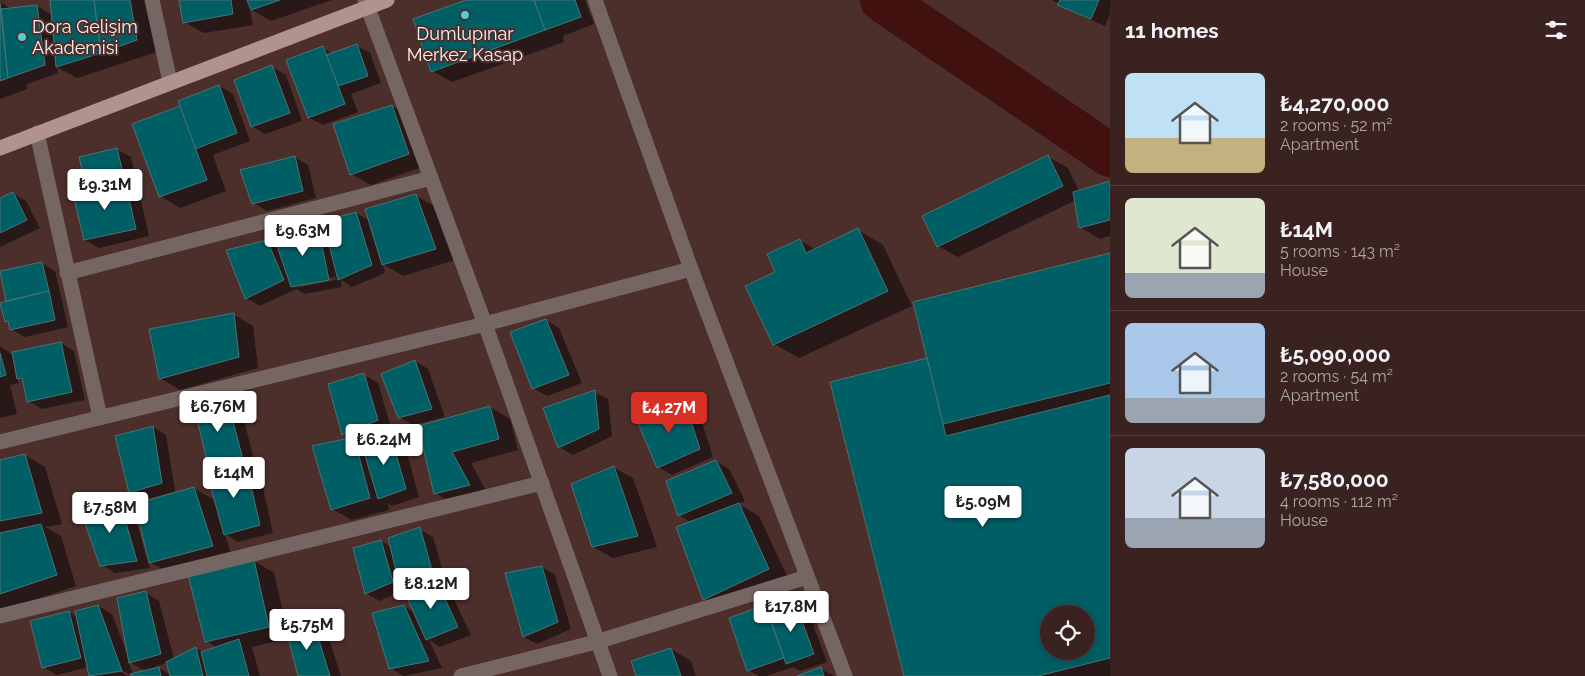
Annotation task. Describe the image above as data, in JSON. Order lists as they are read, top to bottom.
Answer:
{
  "places": ["Dumlupınar Merkez Kasap", "Dora Gelişim Akademisi"],
  "page": {
    "heading": "11 homes",
    "list": [
      {
        "name": "₺4,270,000",
        "note": "2 rooms · 52 m² · Apartment"
      },
      {
        "name": "₺14M",
        "note": "5 rooms · 143 m² · House"
      },
      {
        "name": "₺5,090,000",
        "note": "2 rooms · 54 m² · Apartment"
      },
      {
        "name": "₺7,580,000",
        "note": "4 rooms · 112 m² · House"
      }
    ],
    "price": [
      "₺9.31M",
      "₺9.63M",
      "₺6.76M",
      "₺4.27M",
      "₺6.24M",
      "₺14M",
      "₺5.09M",
      "₺7.58M",
      "₺8.12M",
      "₺17.8M",
      "₺5.75M"
    ]
  }
}
